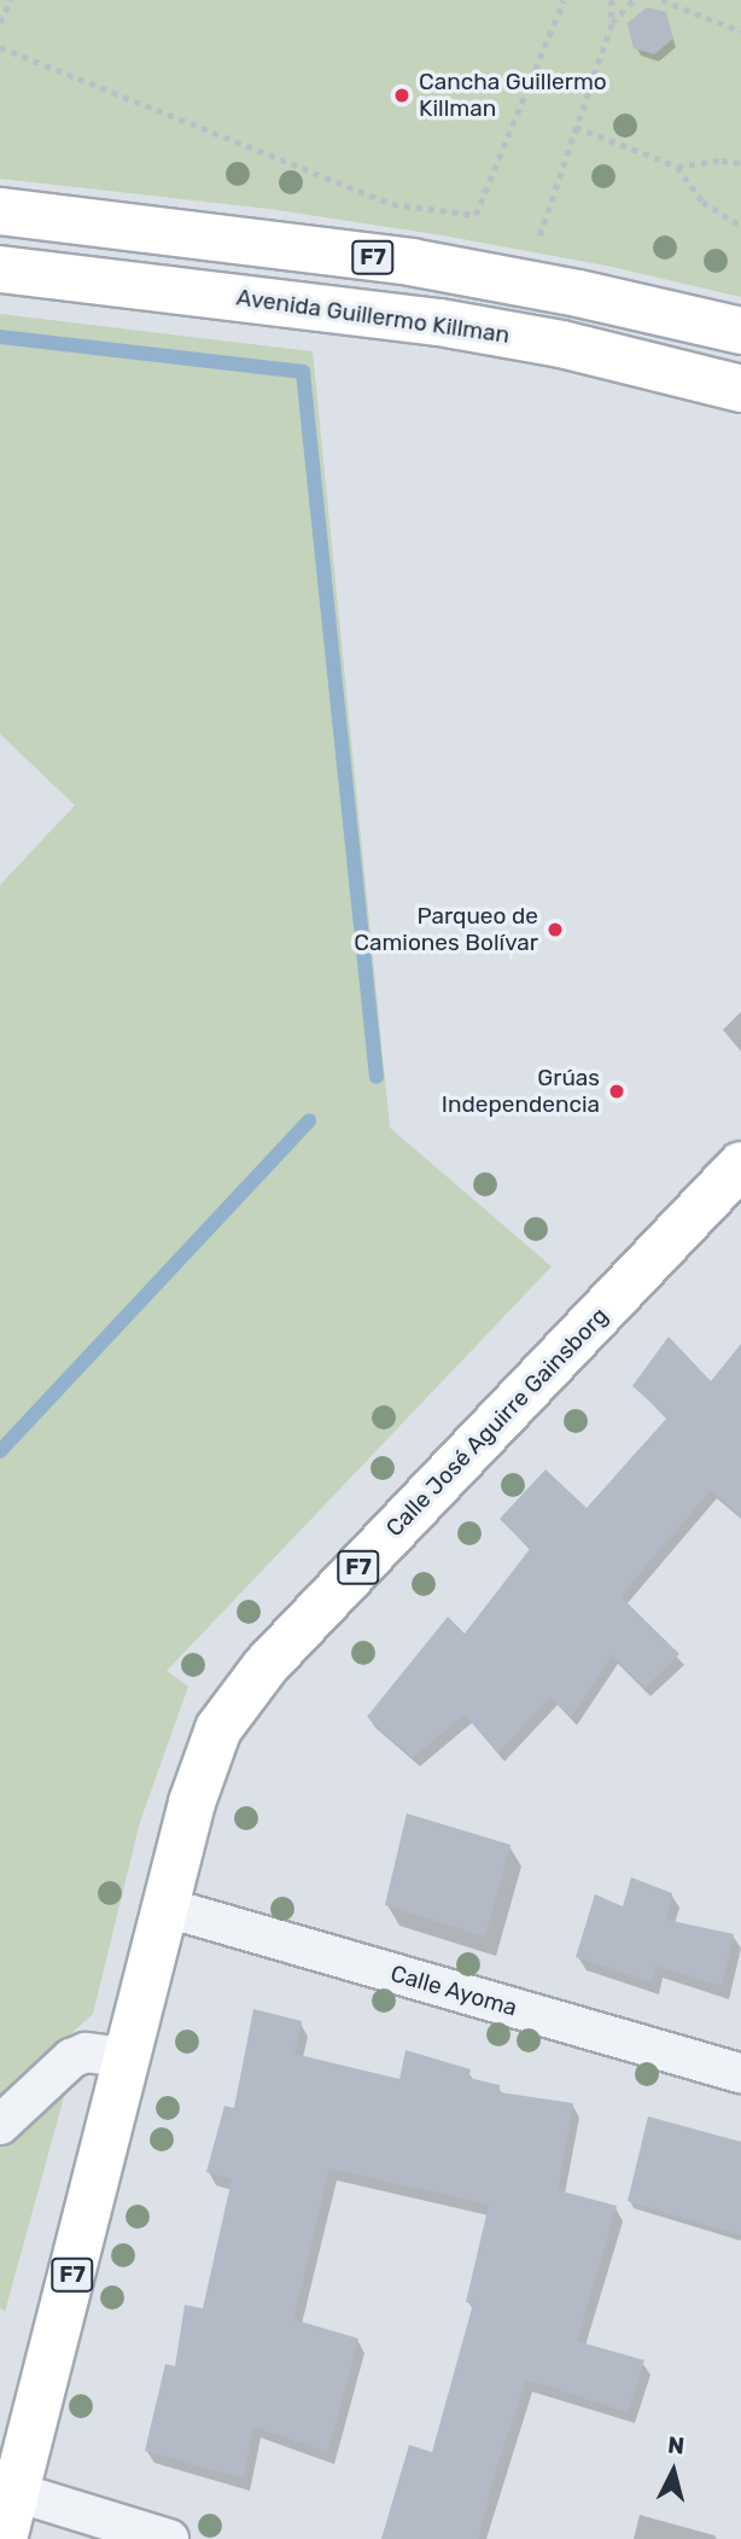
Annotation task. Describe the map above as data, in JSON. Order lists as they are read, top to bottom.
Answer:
{
  "streets": {
    "highway": ["F7", "Avenida Guillermo Killman", "Calle José Aguirre Gainsborg"],
    "street": ["Calle Ayoma"]
  },
  "crossings": [
    ["F7", "Calle José Aguirre Gainsborg"],
    ["Calle José Aguirre Gainsborg", "Calle Ayoma"]
  ],
  "places": ["Cancha Guillermo Killman", "Parqueo de Camiones Bolívar", "Grúas Independencia"],
  "north": "top"
}
